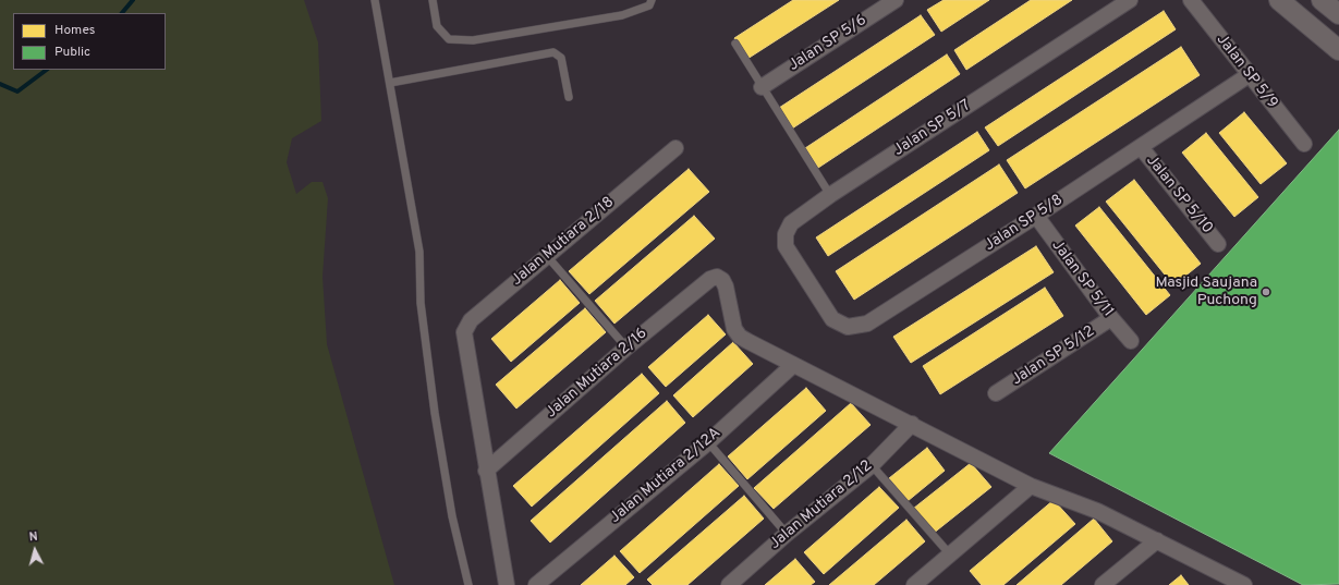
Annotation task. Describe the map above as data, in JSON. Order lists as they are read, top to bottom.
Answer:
{
  "streets": {
    "street": [
      "Jalan SP 5/6",
      "Jalan SP 5/9",
      "Jalan SP 5/7",
      "Jalan SP 5/10",
      "Jalan SP 5/8",
      "Jalan Mutiara 2/18",
      "Jalan SP 5/11",
      "Jalan SP 5/12",
      "Jalan Mutiara 2/16",
      "Jalan Mutiara 2/12A",
      "Jalan Mutiara 2/12"
    ]
  },
  "crossings": [
    ["Jalan SP 5/9", "Jalan SP 5/8"],
    ["Jalan SP 5/7", "Jalan SP 5/8"],
    ["Jalan SP 5/10", "Jalan SP 5/8"],
    ["Jalan SP 5/8", "Jalan SP 5/11"],
    ["Jalan Mutiara 2/18", "Jalan Mutiara 2/16"],
    ["Jalan SP 5/11", "Jalan SP 5/12"],
    ["Jalan Mutiara 2/16", "Jalan Mutiara 2/12A"]
  ],
  "places": ["Masjid Saujana Puchong"],
  "legend": ["Homes", "Public"],
  "north": "top"
}
